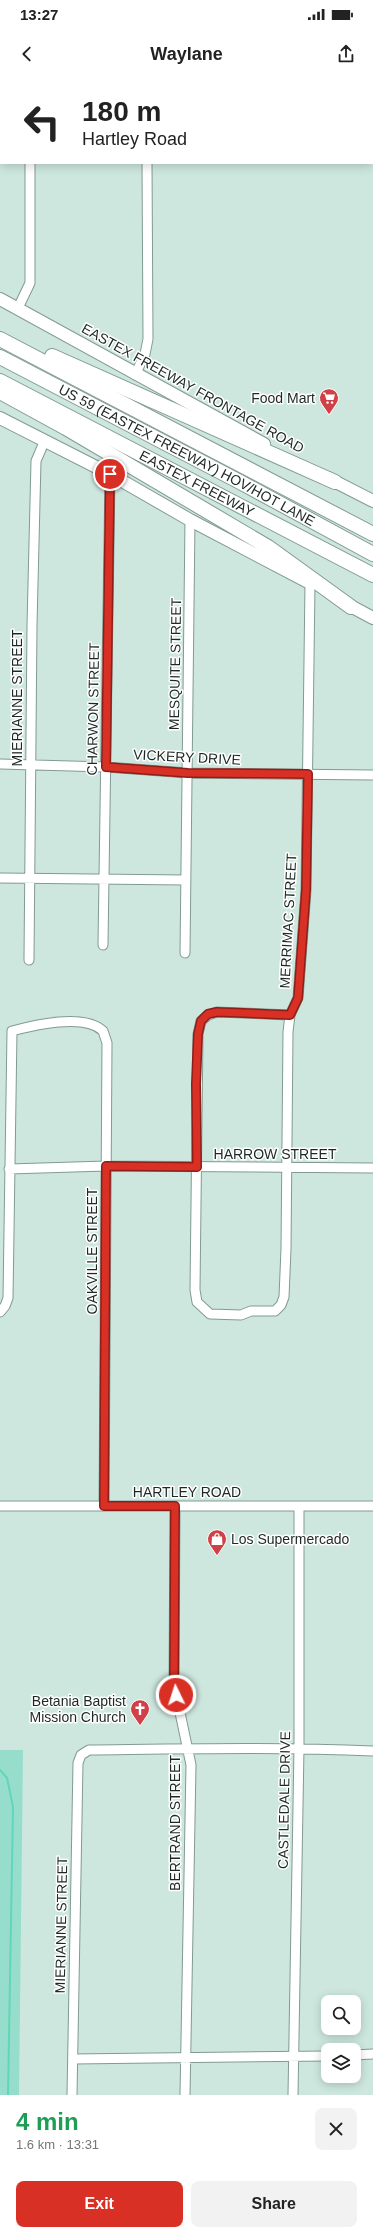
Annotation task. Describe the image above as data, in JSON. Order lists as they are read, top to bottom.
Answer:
{
  "streets": {
    "highway": ["US 59 (EASTEX FREEWAY) HOV/HOT LANE", "EASTEX FREEWAY"],
    "main road": ["EASTEX FREEWAY FRONTAGE ROAD"],
    "street": [
      "MESQUITE STREET",
      "MIERIANNE STREET",
      "CHARWON STREET",
      "VICKERY DRIVE",
      "MERRIMAC STREET",
      "HARROW STREET",
      "OAKVILLE STREET",
      "HARTLEY ROAD",
      "CASTLEDALE DRIVE",
      "BERTRAND STREET"
    ]
  },
  "crossings": [
    ["MESQUITE STREET", "VICKERY DRIVE"],
    ["MIERIANNE STREET", "VICKERY DRIVE"],
    ["MIERIANNE STREET", "BERTRAND STREET"],
    ["CHARWON STREET", "VICKERY DRIVE"],
    ["VICKERY DRIVE", "MERRIMAC STREET"],
    ["MERRIMAC STREET", "HARROW STREET"],
    ["HARROW STREET", "OAKVILLE STREET"],
    ["OAKVILLE STREET", "HARTLEY ROAD"],
    ["HARTLEY ROAD", "CASTLEDALE DRIVE"],
    ["HARTLEY ROAD", "BERTRAND STREET"]
  ],
  "places": {
    "supermarket": ["Food Mart"],
    "shop": ["Los Supermercado"],
    "church": ["Betania Baptist Mission Church"]
  },
  "page": {
    "status": "13:27",
    "header": "Waylane",
    "turn": ["180 m", "Hartley Road"],
    "heading": ["4 min", "1.6 km · 13:31"],
    "buttons": ["Exit", "Share"]
  }
}
